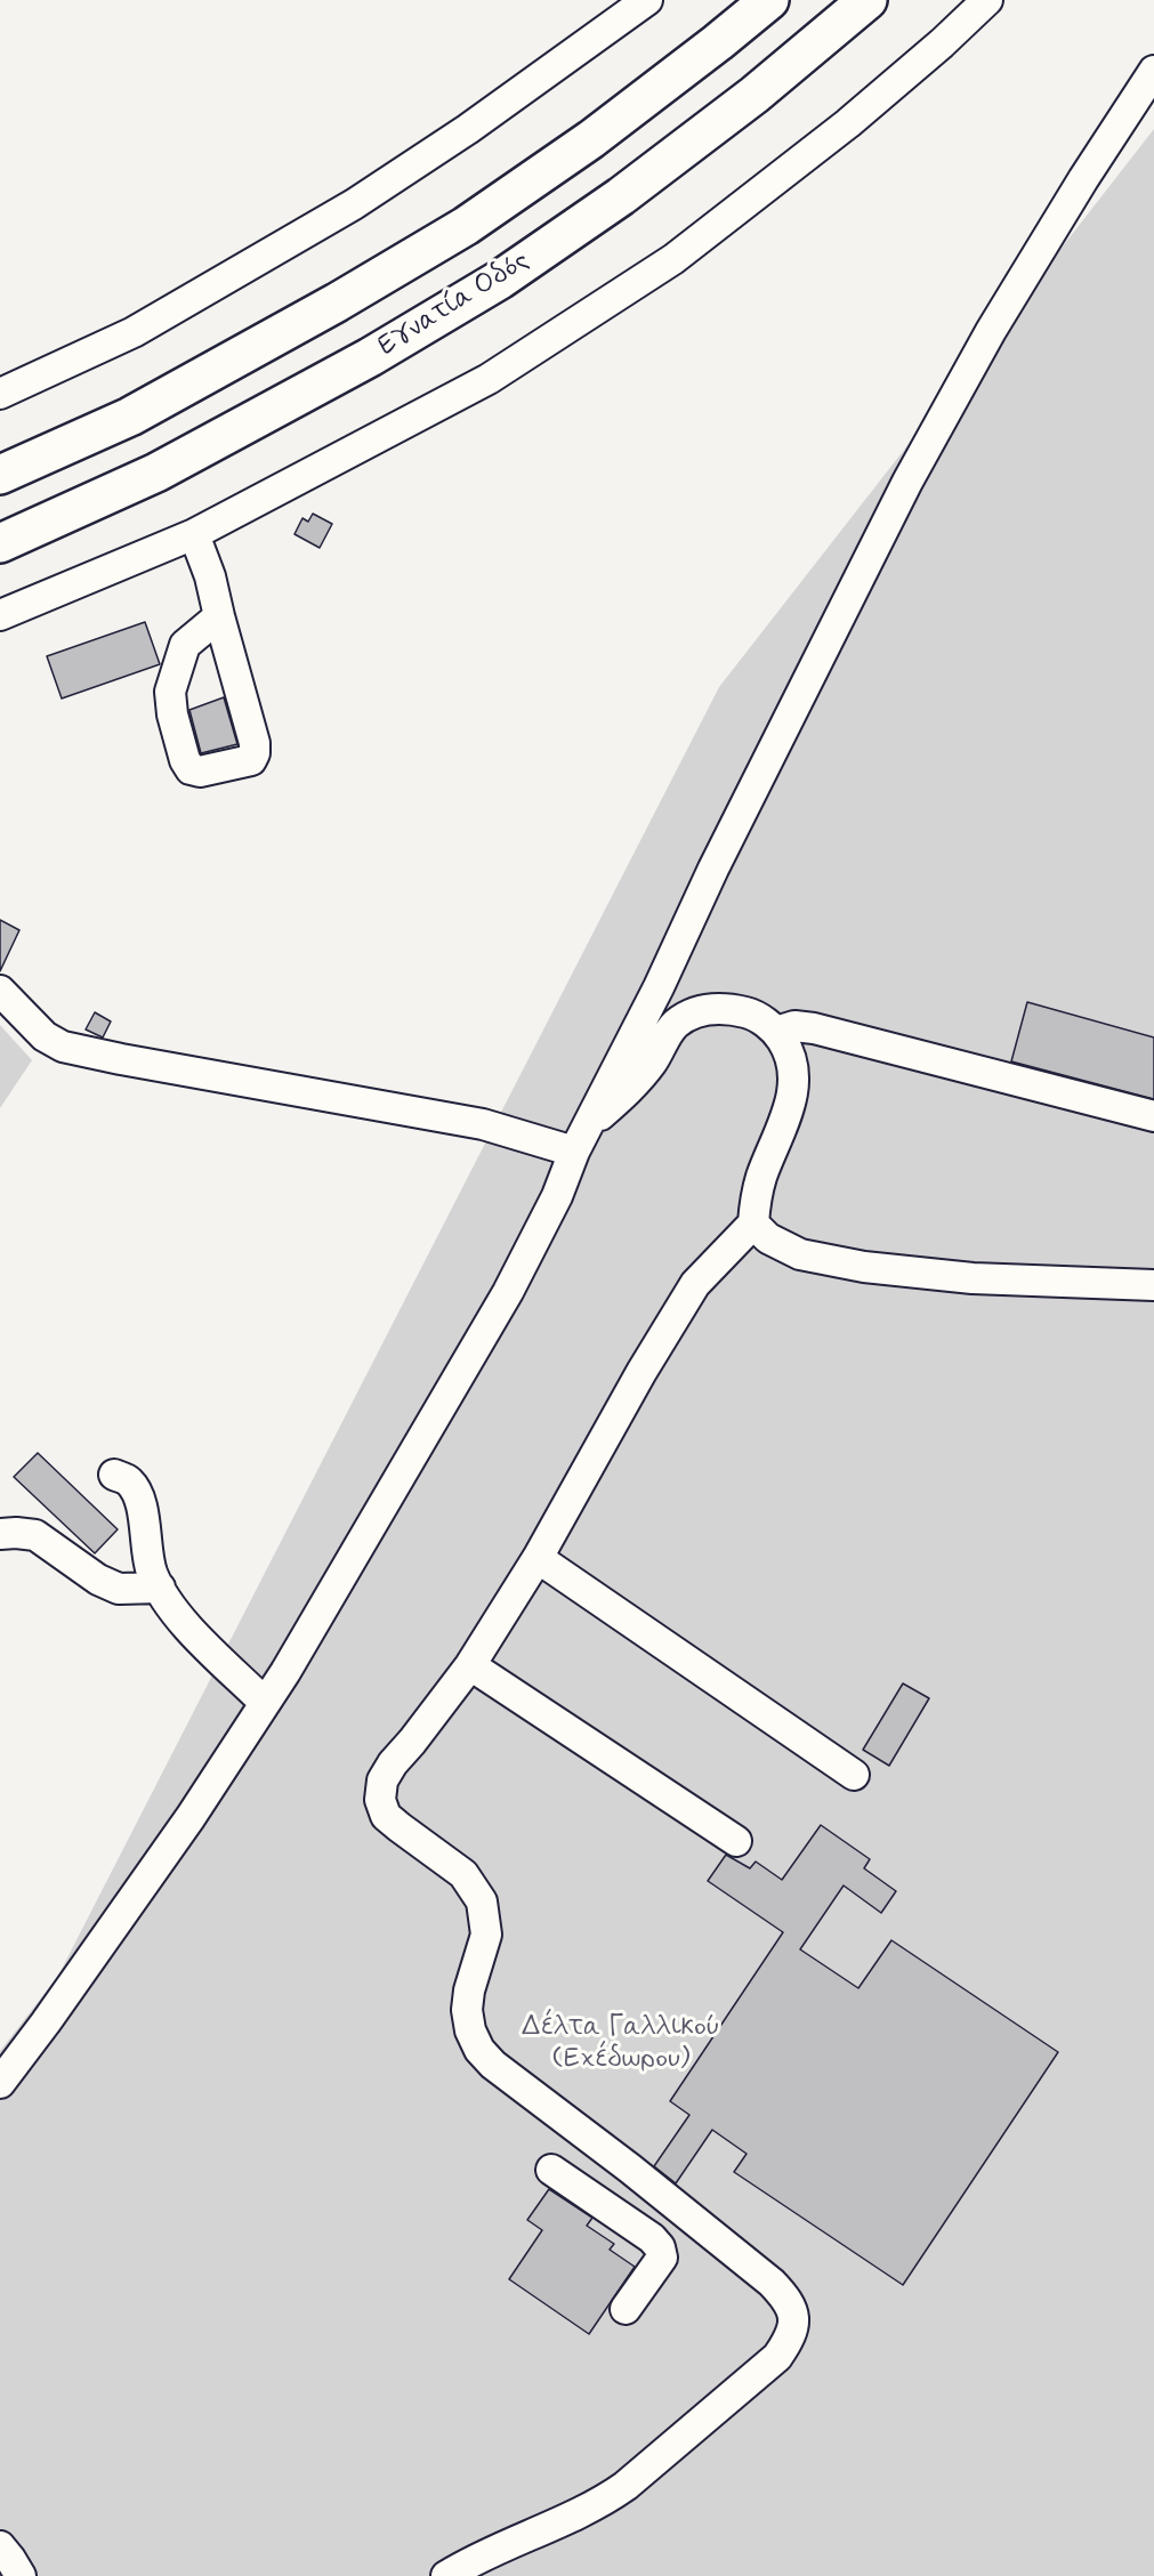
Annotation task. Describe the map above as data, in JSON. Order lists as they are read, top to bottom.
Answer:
{
  "streets": {
    "highway": ["Εγνατία Οδός"]
  },
  "parks": ["Δέλτα Γαλλικού (Εχέδωρου)"]
}
